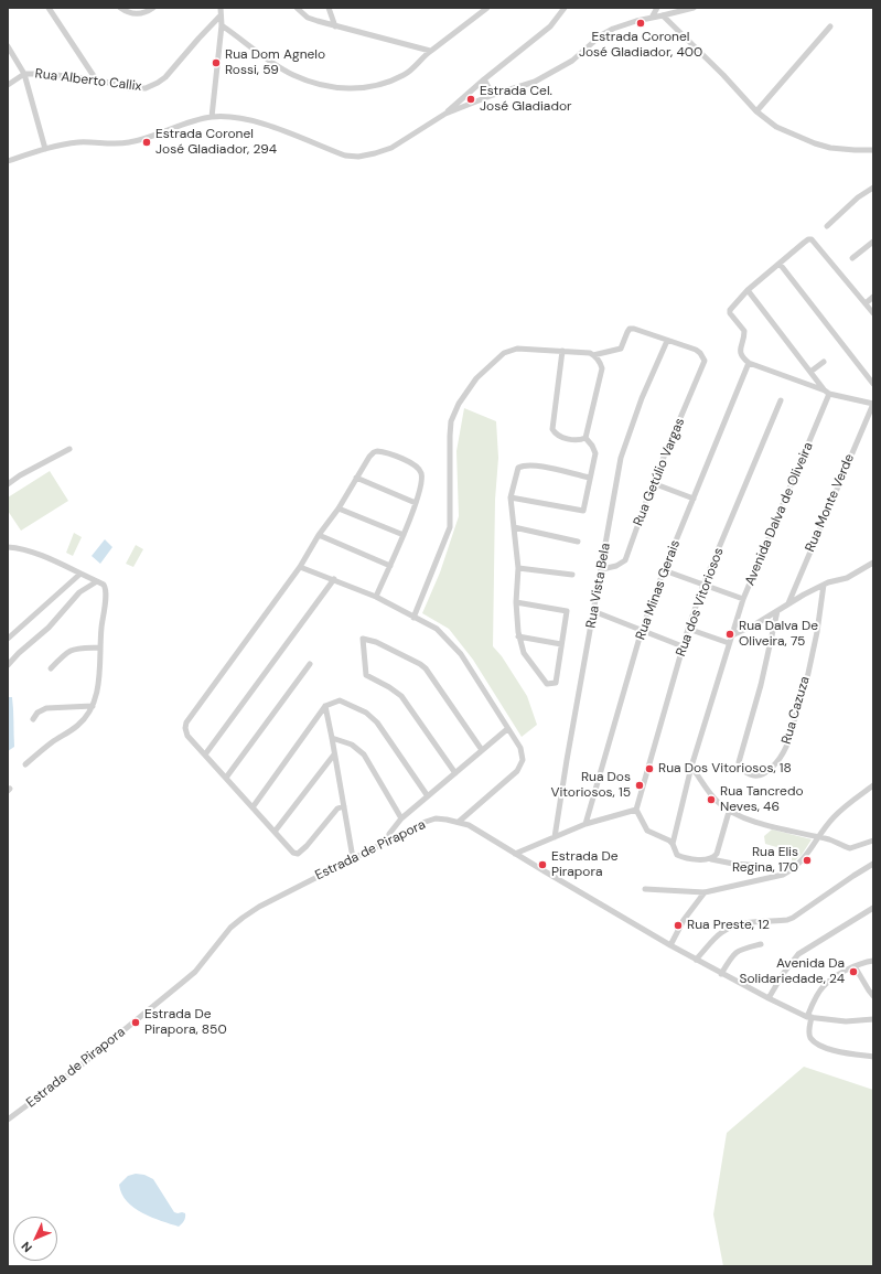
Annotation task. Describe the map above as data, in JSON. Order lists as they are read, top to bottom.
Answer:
{
  "streets": {
    "street": [
      "Rua Alberto Callix",
      "Rua Getúlio Vargas",
      "Rua Monte Verde",
      "Avenida Dalva de Oliveira",
      "Rua Vista Bela",
      "Rua Minas Gerais",
      "Rua dos Vitoriosos",
      "Rua Cazuza",
      "Estrada de Pirapora"
    ]
  },
  "crossings": [
    ["Rua Getúlio Vargas", "Rua Vista Bela"]
  ],
  "places": [
    "Estrada Coronel José Gladiador, 400",
    "Rua Dom Agnelo Rossi, 59",
    "Estrada Cel. José Gladiador",
    "Estrada Coronel José Gladiador, 294",
    "Rua Dalva De Oliveira, 75",
    "Rua Dos Vitoriosos, 18",
    "Rua Dos Vitoriosos, 15",
    "Rua Tancredo Neves, 46",
    "Rua Elis Regina, 170",
    "Estrada De Pirapora",
    "Rua Preste, 12",
    "Avenida Da Solidariedade, 24",
    "Estrada De Pirapora, 850"
  ],
  "north": "bottom left"
}
